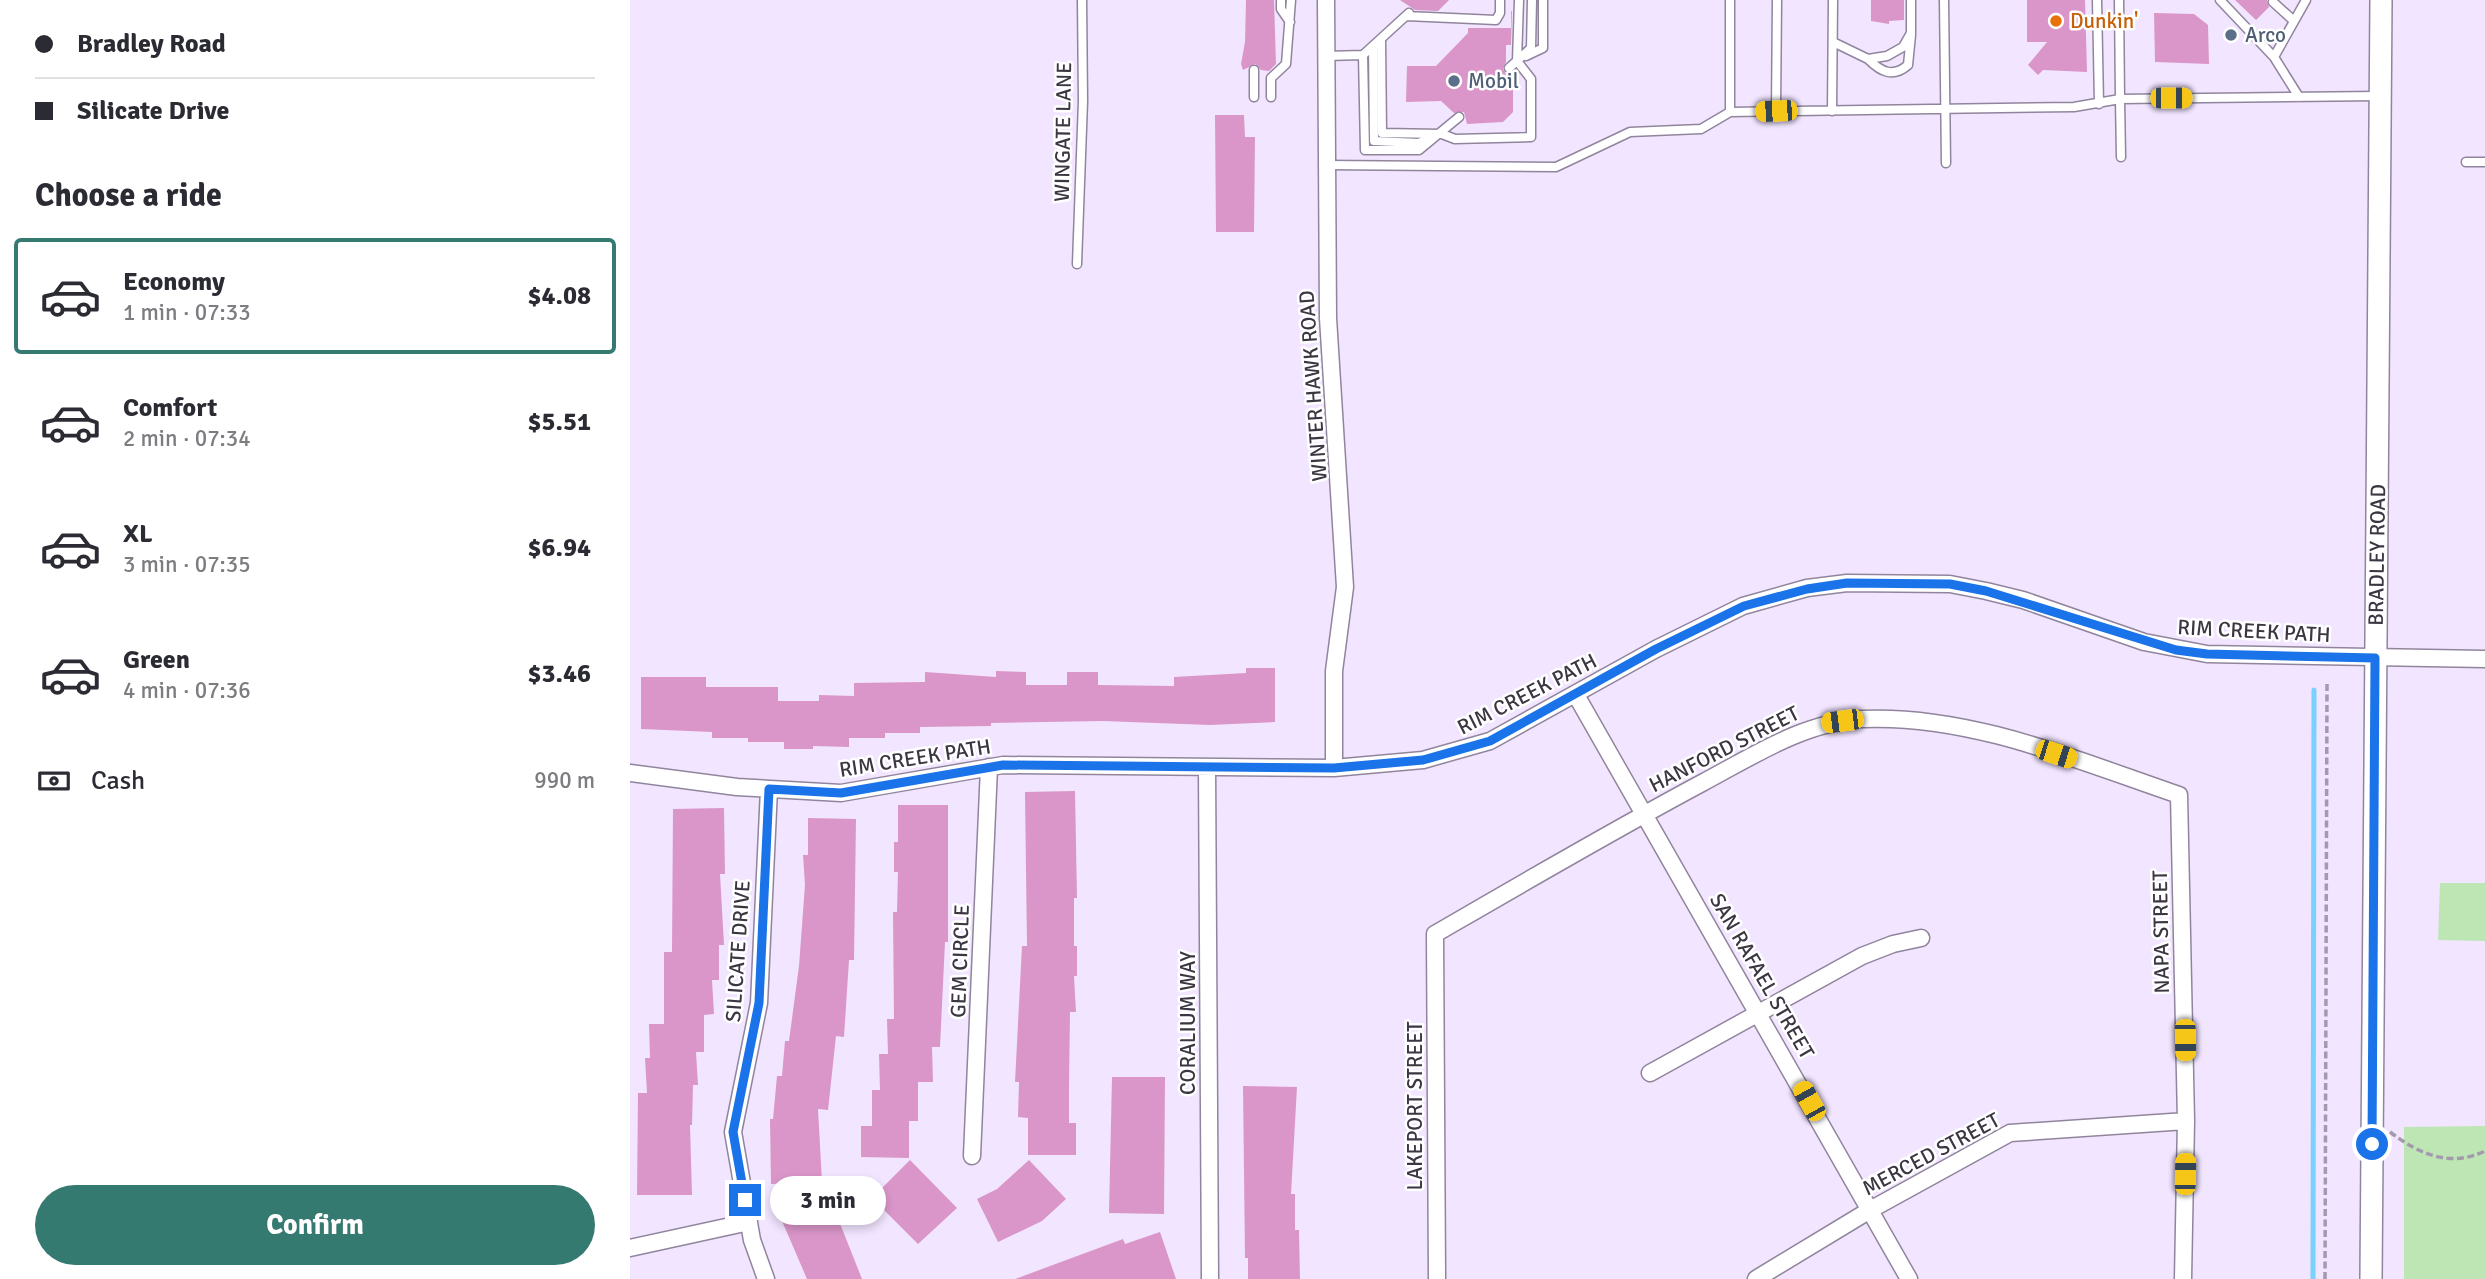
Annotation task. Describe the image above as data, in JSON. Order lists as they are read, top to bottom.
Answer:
{
  "streets": {
    "street": [
      "WINTER HAWK ROAD",
      "BRADLEY ROAD",
      "RIM CREEK PATH",
      "HANFORD STREET",
      "NAPA STREET",
      "SILICATE DRIVE",
      "GEM CIRCLE",
      "SAN RAFAEL STREET",
      "CORALIUM WAY",
      "LAKEPORT STREET",
      "MERCED STREET"
    ],
    "lane": ["WINGATE LANE"]
  },
  "crossings": [
    ["WINTER HAWK ROAD", "RIM CREEK PATH"],
    ["BRADLEY ROAD", "RIM CREEK PATH"],
    ["RIM CREEK PATH", "SILICATE DRIVE"],
    ["RIM CREEK PATH", "GEM CIRCLE"],
    ["RIM CREEK PATH", "SAN RAFAEL STREET"],
    ["RIM CREEK PATH", "CORALIUM WAY"],
    ["HANFORD STREET", "NAPA STREET"],
    ["HANFORD STREET", "SAN RAFAEL STREET"],
    ["HANFORD STREET", "LAKEPORT STREET"],
    ["NAPA STREET", "MERCED STREET"],
    ["SAN RAFAEL STREET", "MERCED STREET"]
  ],
  "places": ["Dunkin'", "Arco", "Mobil"],
  "page": {
    "banner": ["Bradley Road", "Silicate Drive"],
    "heading": "Choose a ride",
    "list": [
      {
        "name": "Economy",
        "note": "1 min · 07:33",
        "value": "$4.08"
      },
      {
        "name": "Comfort",
        "note": "2 min · 07:34",
        "value": "$5.51"
      },
      {
        "name": "XL",
        "note": "3 min · 07:35",
        "value": "$6.94"
      },
      {
        "name": "Green",
        "note": "4 min · 07:36",
        "value": "$3.46"
      }
    ],
    "pay": ["Cash", "990 m"],
    "buttons": "Confirm",
    "bubble": "3 min"
  }
}
